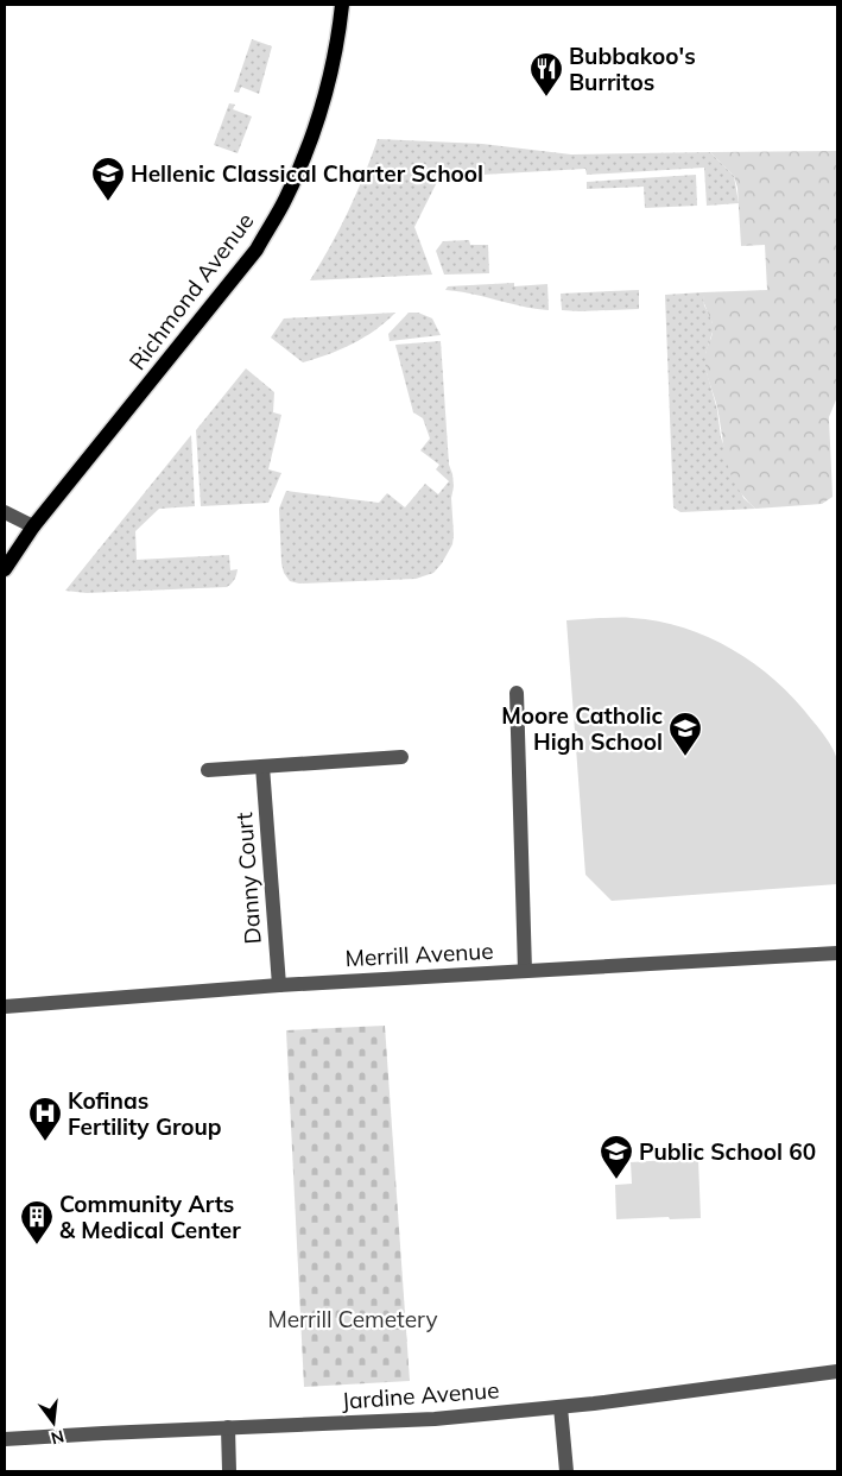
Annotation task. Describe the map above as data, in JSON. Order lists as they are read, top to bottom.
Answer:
{
  "streets": {
    "main road": ["Richmond Avenue"],
    "street": ["Danny Court", "Merrill Avenue", "Jardine Avenue"]
  },
  "crossings": [
    ["Danny Court", "Merrill Avenue"]
  ],
  "parks": ["Merrill Cemetery"],
  "places": {
    "restaurant": ["Bubbakoo's Burritos"],
    "school or university": ["Hellenic Classical Charter School", "Moore Catholic High School", "Public School 60"],
    "hospital": ["Kofinas Fertility Group"],
    "building": ["Community Arts & Medical Center"]
  },
  "north": "bottom"
}
